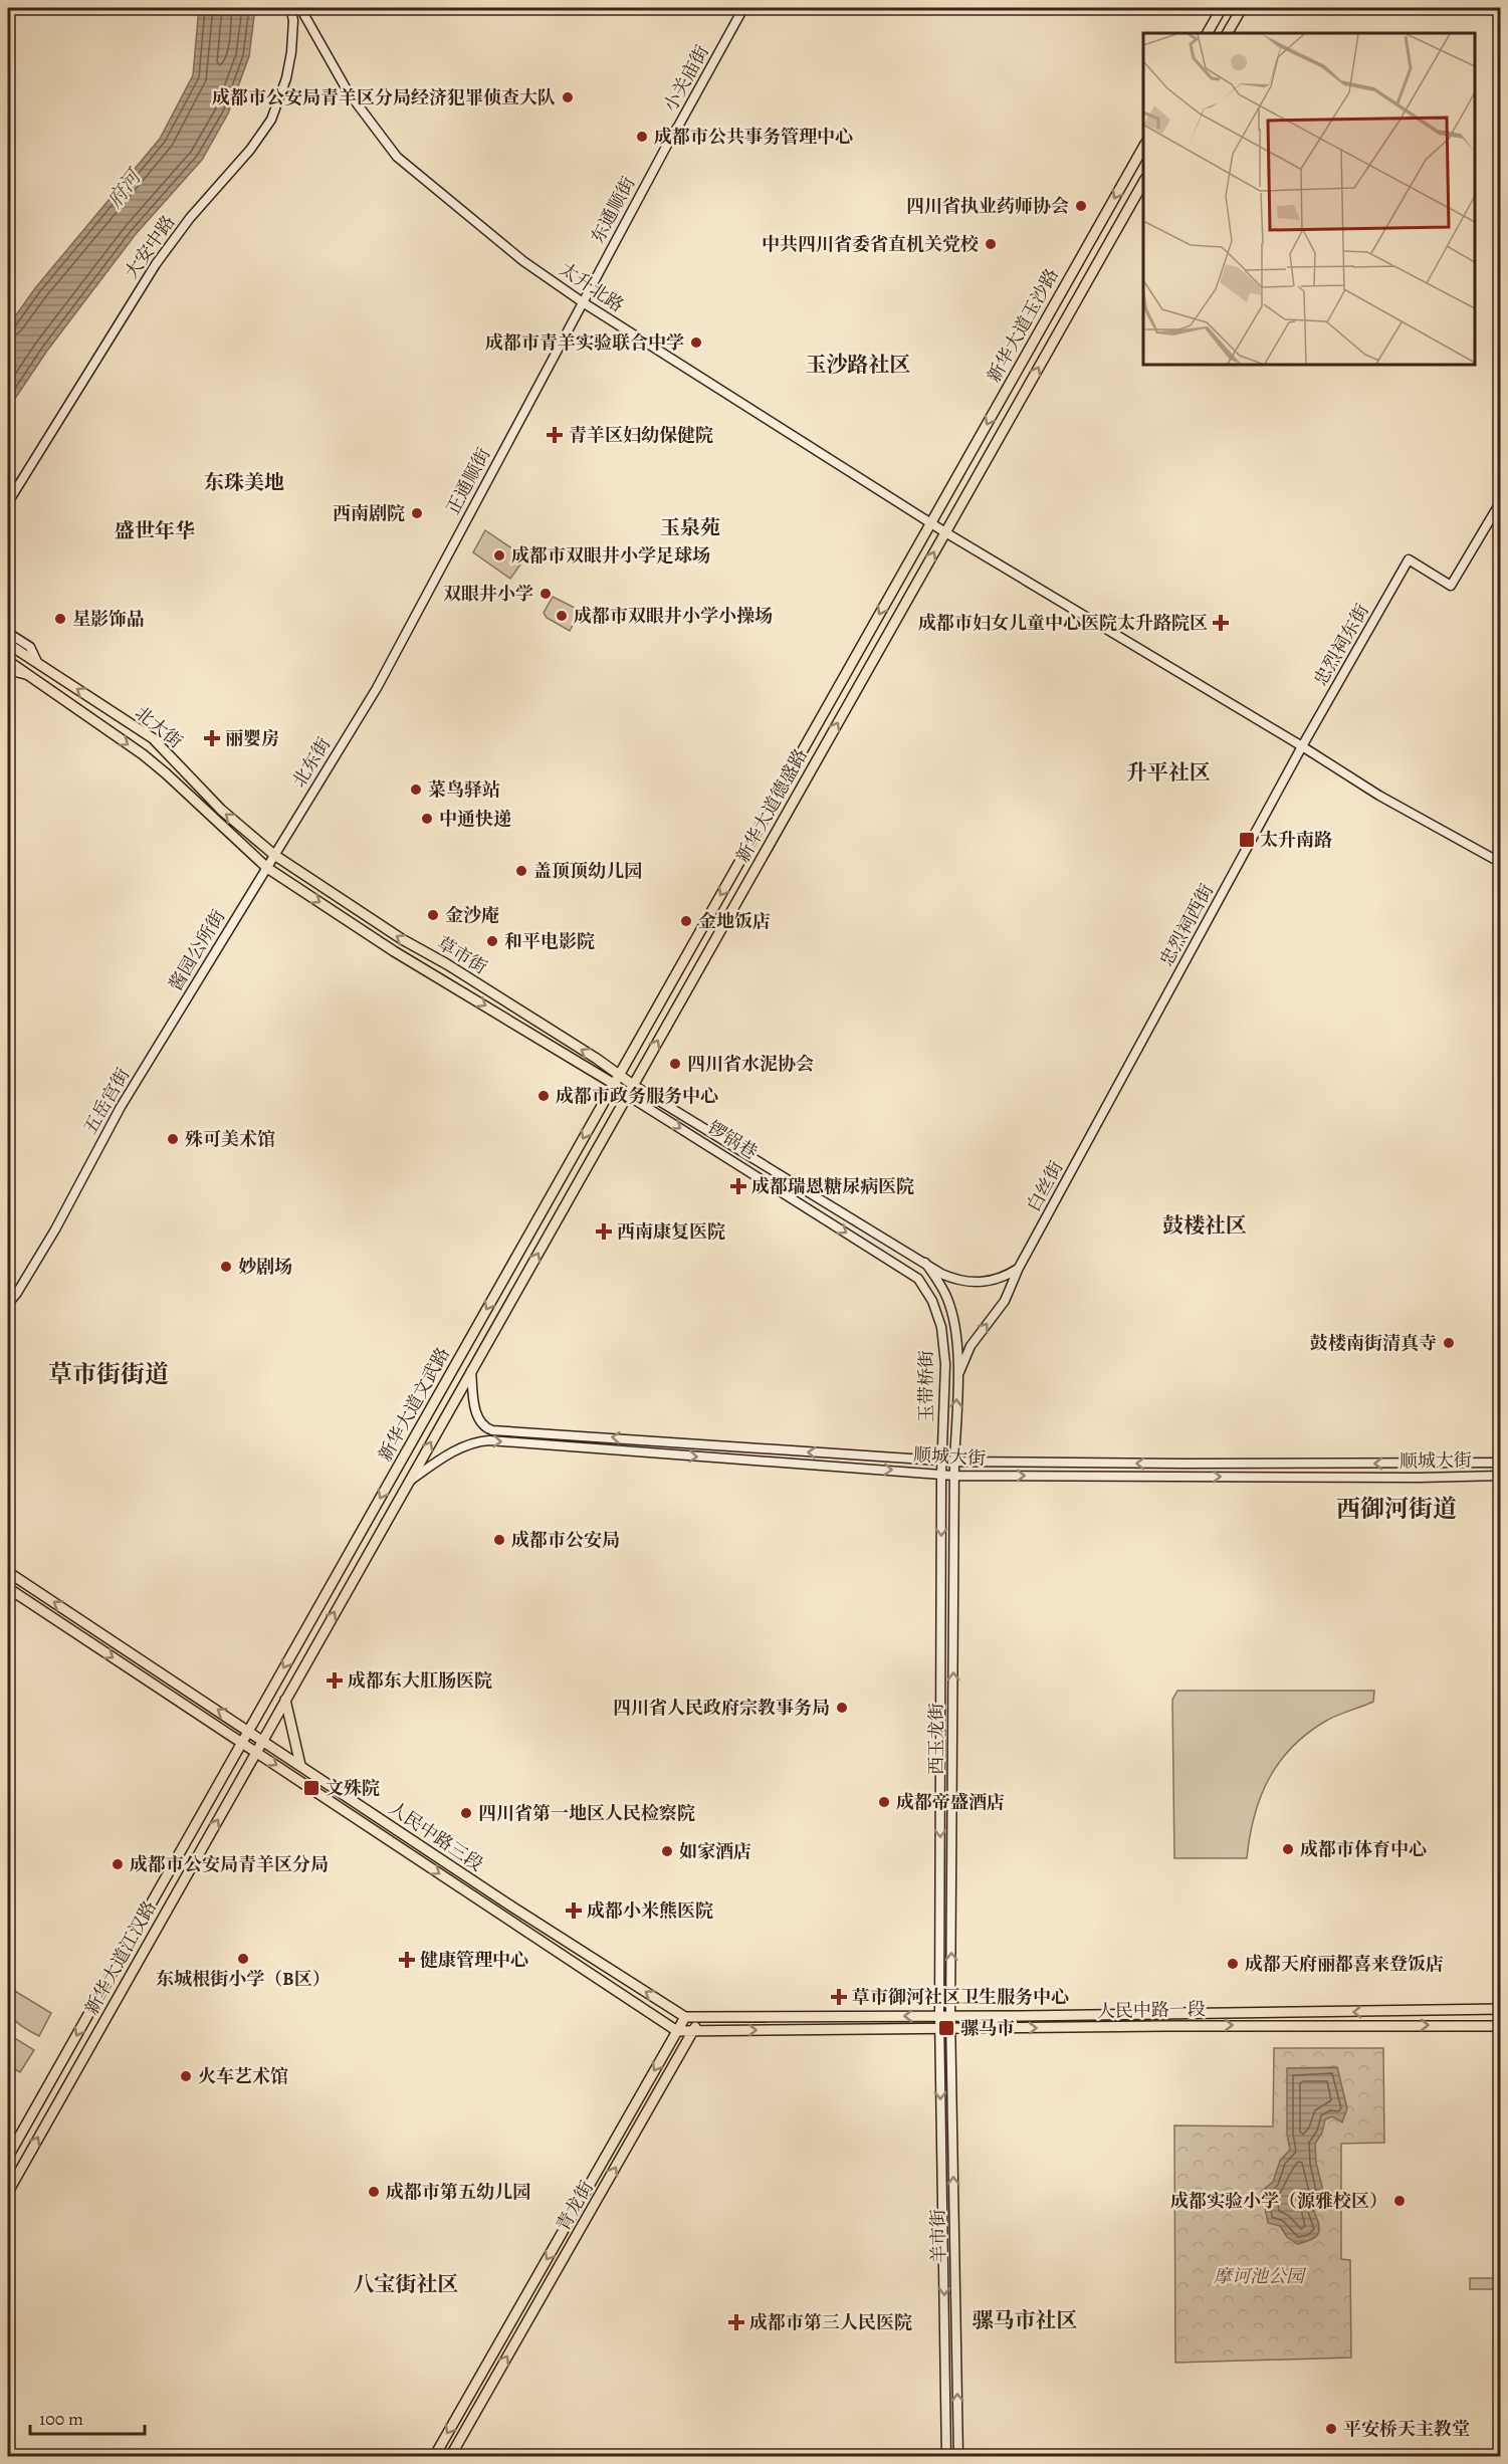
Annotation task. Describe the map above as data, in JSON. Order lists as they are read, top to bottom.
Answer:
{
  "streets": {
    "main road": [
      "小关庙街",
      "东通顺街",
      "大安中路",
      "太升北路",
      "新华大道玉沙路",
      "正通顺街",
      "忠烈祠东街",
      "北大街",
      "北东街",
      "新华大道德盛路",
      "忠烈祠西街",
      "酱园公所街",
      "草市街",
      "五岳宫街",
      "锣锅巷",
      "白丝街",
      "玉带桥街",
      "新华大道文武路",
      "顺城大街",
      "西玉龙街",
      "人民中路三段",
      "新华大道江汉路",
      "人民中路一段",
      "青龙街",
      "羊市街"
    ]
  },
  "crossings": [
    ["小关庙街", "东通顺街"],
    ["东通顺街", "太升北路"],
    ["东通顺街", "正通顺街"],
    ["太升北路", "新华大道玉沙路"],
    ["太升北路", "正通顺街"],
    ["太升北路", "新华大道德盛路"],
    ["新华大道玉沙路", "新华大道德盛路"],
    ["正通顺街", "北东街"],
    ["忠烈祠东街", "忠烈祠西街"],
    ["北大街", "北东街"],
    ["北大街", "酱园公所街"],
    ["北大街", "草市街"],
    ["北东街", "酱园公所街"],
    ["北东街", "草市街"],
    ["新华大道德盛路", "草市街"],
    ["新华大道德盛路", "锣锅巷"],
    ["新华大道德盛路", "新华大道文武路"],
    ["忠烈祠西街", "白丝街"],
    ["酱园公所街", "草市街"],
    ["酱园公所街", "五岳宫街"],
    ["草市街", "锣锅巷"],
    ["草市街", "新华大道文武路"],
    ["锣锅巷", "玉带桥街"],
    ["锣锅巷", "新华大道文武路"],
    ["锣锅巷", "西玉龙街"],
    ["白丝街", "西玉龙街"],
    ["玉带桥街", "顺城大街"],
    ["玉带桥街", "西玉龙街"],
    ["新华大道文武路", "顺城大街"],
    ["新华大道文武路", "人民中路三段"],
    ["新华大道文武路", "新华大道江汉路"],
    ["顺城大街", "西玉龙街"],
    ["西玉龙街", "人民中路一段"],
    ["西玉龙街", "羊市街"],
    ["人民中路三段", "新华大道江汉路"],
    ["人民中路三段", "青龙街"],
    ["人民中路一段", "青龙街"],
    ["人民中路一段", "羊市街"]
  ],
  "one_way": ["白丝街"],
  "districts": [
    "玉沙路社区",
    "东珠美地",
    "玉泉苑",
    "盛世年华",
    "升平社区",
    "鼓楼社区",
    "草市街街道",
    "西御河街道",
    "八宝街社区",
    "骡马市社区"
  ],
  "water": ["府河"],
  "parks": ["摩诃池公园"],
  "places": {
    "other": [
      "成都市公安局青羊区分局经济犯罪侦查大队",
      "成都市公共事务管理中心",
      "四川省执业药师协会",
      "中共四川省委省直机关党校",
      "成都市青羊实验联合中学",
      "西南剧院",
      "成都市双眼井小学足球场",
      "双眼井小学",
      "成都市双眼井小学小操场",
      "星影饰品",
      "菜鸟驿站",
      "中通快递",
      "盖顶顶幼儿园",
      "金沙庵",
      "金地饭店",
      "和平电影院",
      "四川省水泥协会",
      "成都市政务服务中心",
      "殊可美术馆",
      "妙剧场",
      "鼓楼南街清真寺",
      "成都市公安局",
      "四川省人民政府宗教事务局",
      "成都帝盛酒店",
      "四川省第一地区人民检察院",
      "成都市体育中心",
      "如家酒店",
      "成都市公安局青羊区分局",
      "东城根街小学（B区）",
      "成都天府丽都喜来登饭店",
      "火车艺术馆",
      "成都市第五幼儿园",
      "成都实验小学（源雅校区）",
      "平安桥天主教堂"
    ],
    "health": [
      "青羊区妇幼保健院",
      "成都市妇女儿童中心医院太升路院区",
      "丽婴房",
      "成都瑞恩糖尿病医院",
      "西南康复医院",
      "成都东大肛肠医院",
      "成都小米熊医院",
      "健康管理中心",
      "草市御河社区卫生服务中心",
      "成都市第三人民医院"
    ],
    "transit": ["太升南路", "文殊院", "骡马市"]
  },
  "scale_bar": "100 m"
}
